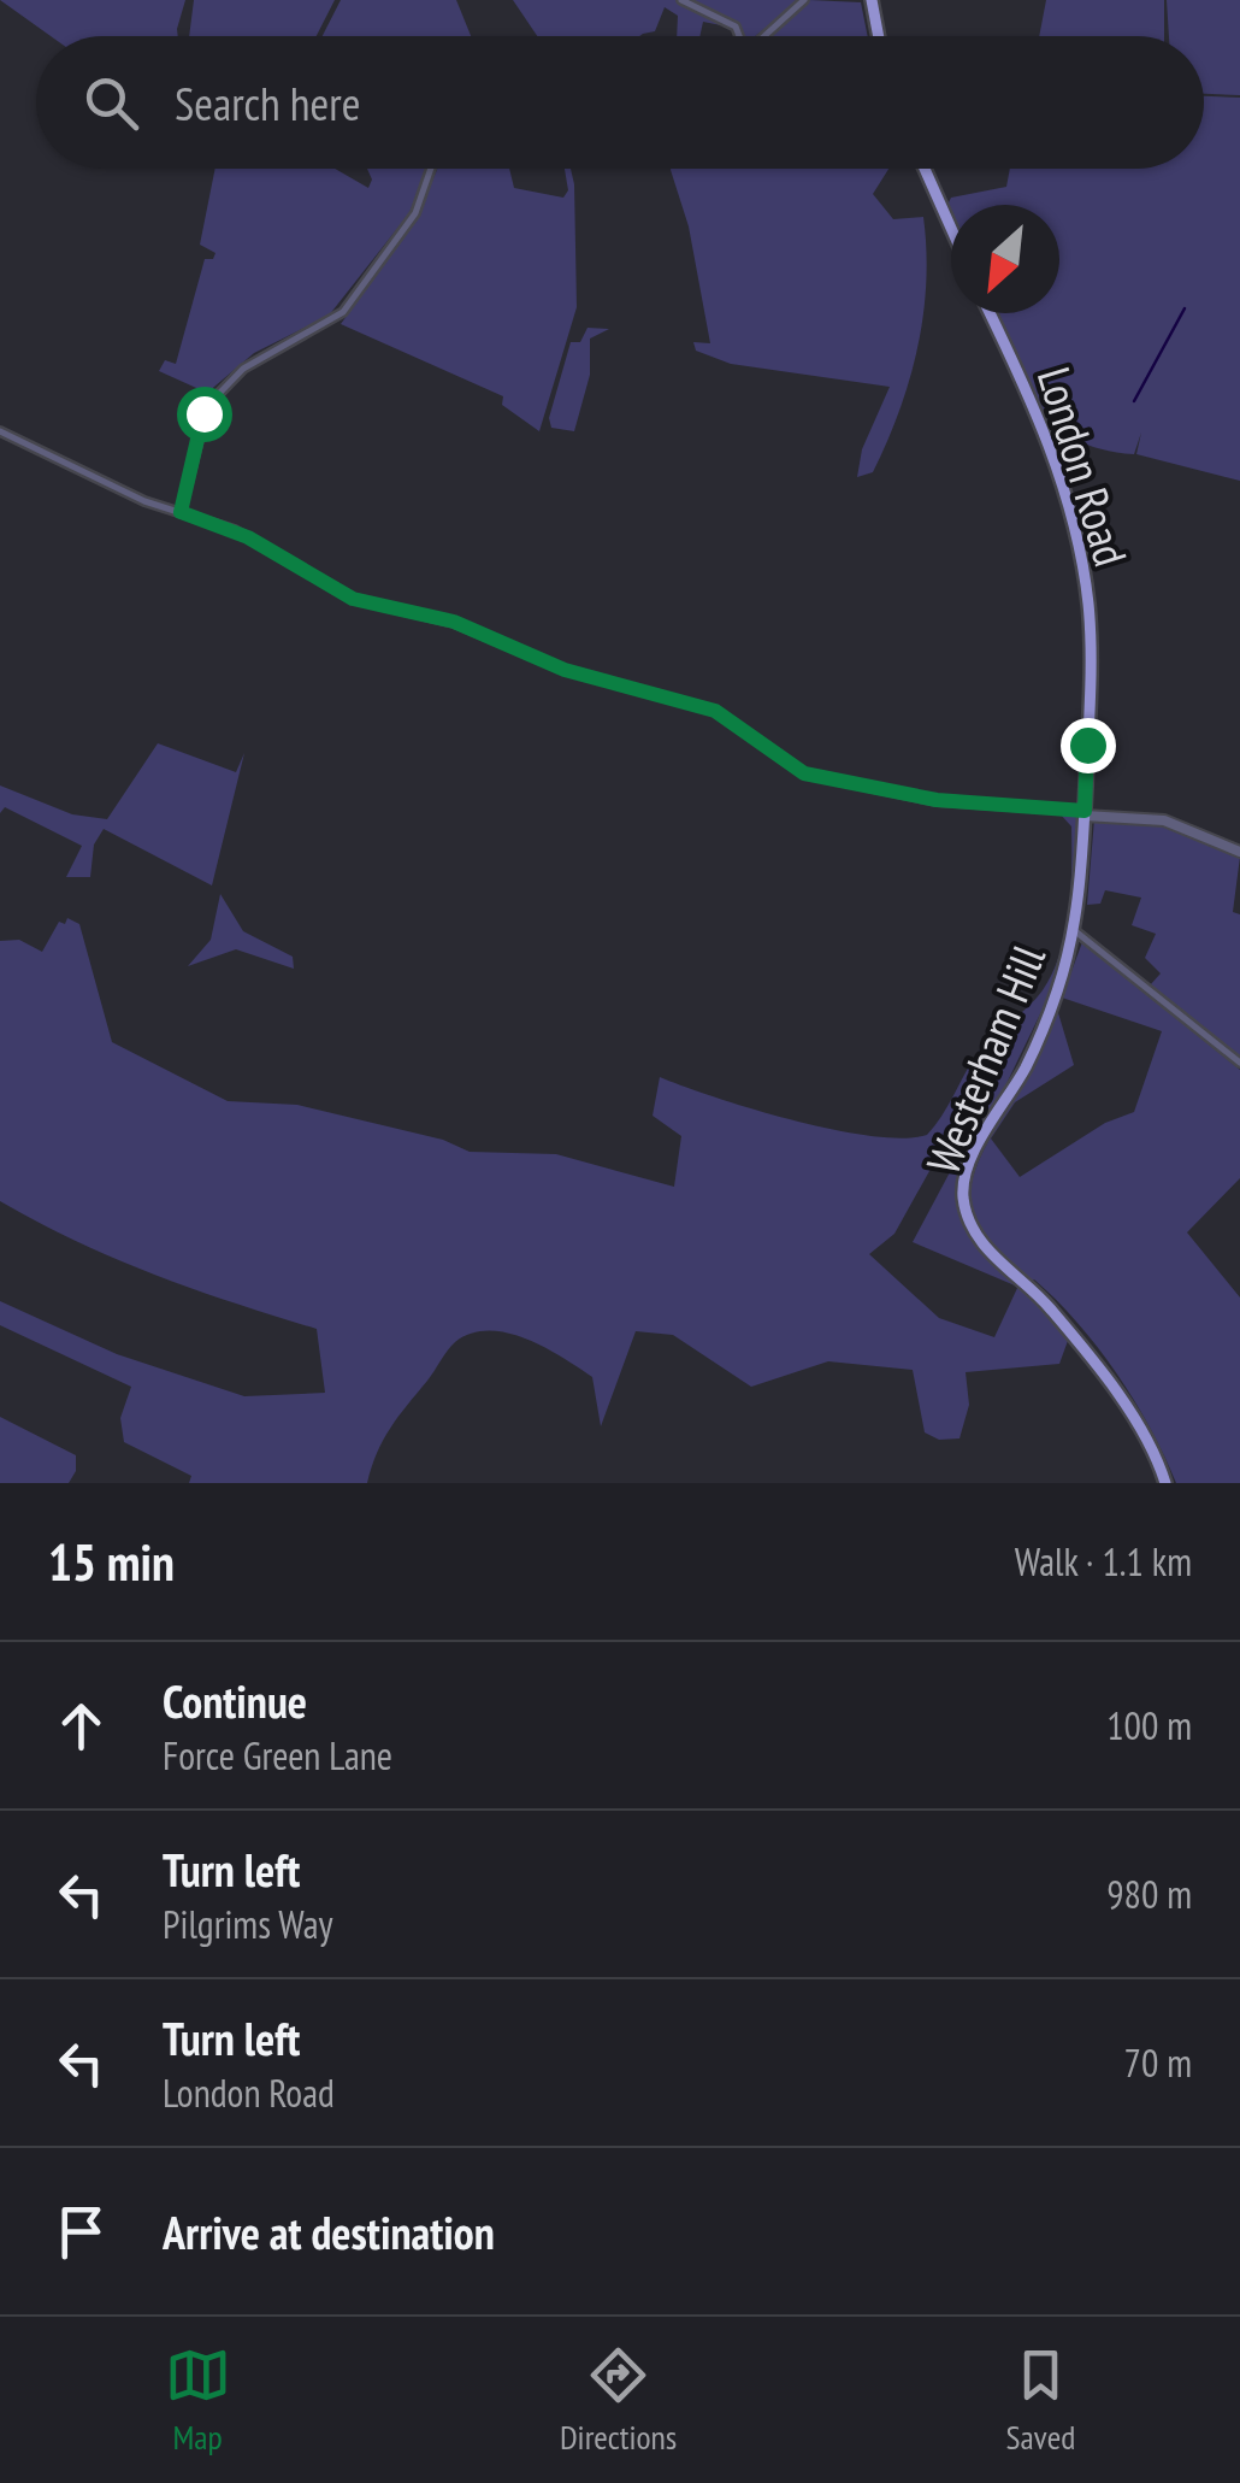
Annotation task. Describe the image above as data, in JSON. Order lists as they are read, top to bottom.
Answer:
{
  "streets": {
    "main road": ["London Road", "Westerham Hill"]
  },
  "crossings": [
    ["London Road", "Westerham Hill"]
  ],
  "north": "bottom left",
  "page": {
    "search": "Search here",
    "heading": ["15 min", "Walk · 1.1 km"],
    "list": [
      ["Continue", "Force Green Lane", "100 m"],
      ["Turn left", "Pilgrims Way", "980 m"],
      ["Turn left", "London Road", "70 m"],
      "Arrive at destination"
    ],
    "nav": ["Map", "Directions", "Saved"]
  }
}
